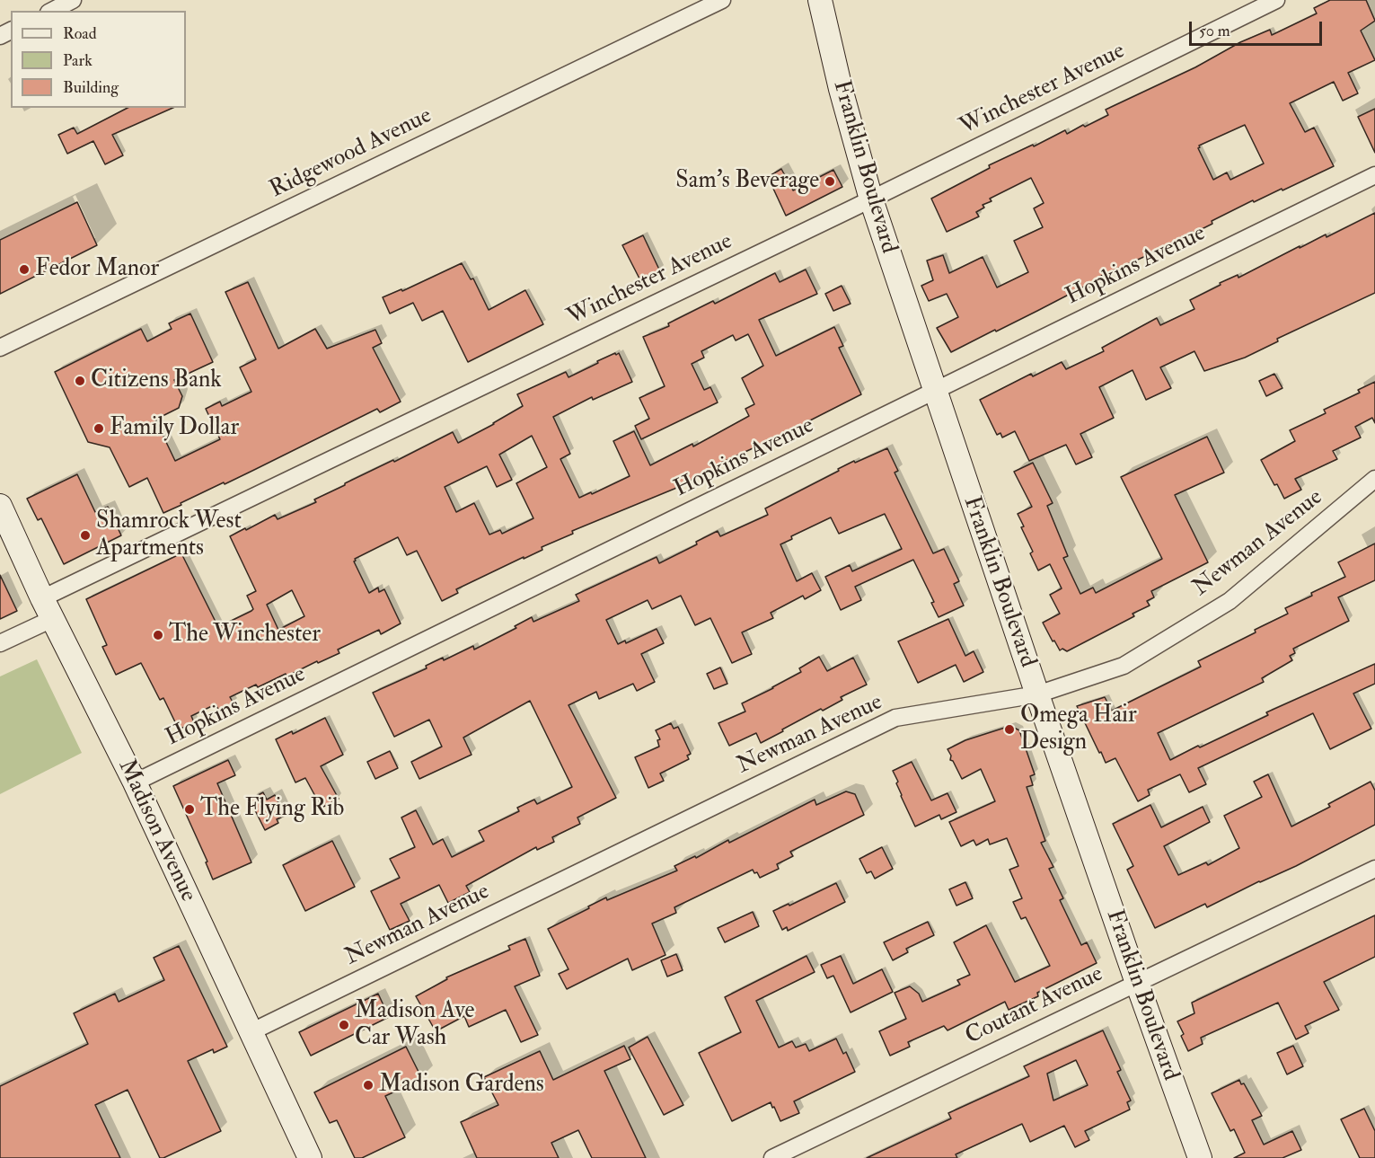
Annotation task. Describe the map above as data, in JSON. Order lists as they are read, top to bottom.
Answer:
{
  "streets": {
    "street": [
      "Winchester Avenue",
      "Ridgewood Avenue",
      "Franklin Boulevard",
      "Hopkins Avenue",
      "Newman Avenue",
      "Madison Avenue",
      "Coutant Avenue"
    ]
  },
  "crossings": [
    ["Winchester Avenue", "Franklin Boulevard"],
    ["Winchester Avenue", "Madison Avenue"],
    ["Franklin Boulevard", "Hopkins Avenue"],
    ["Franklin Boulevard", "Newman Avenue"],
    ["Franklin Boulevard", "Coutant Avenue"],
    ["Hopkins Avenue", "Madison Avenue"],
    ["Newman Avenue", "Madison Avenue"]
  ],
  "places": [
    "Sam's Beverage",
    "Fedor Manor",
    "Citizens Bank",
    "Family Dollar",
    "Shamrock West Apartments",
    "The Winchester",
    "Omega Hair Design",
    "The Flying Rib",
    "Madison Ave Car Wash",
    "Madison Gardens"
  ],
  "legend": ["Road", "Park", "Building"],
  "scale_bar": "50 m"
}
